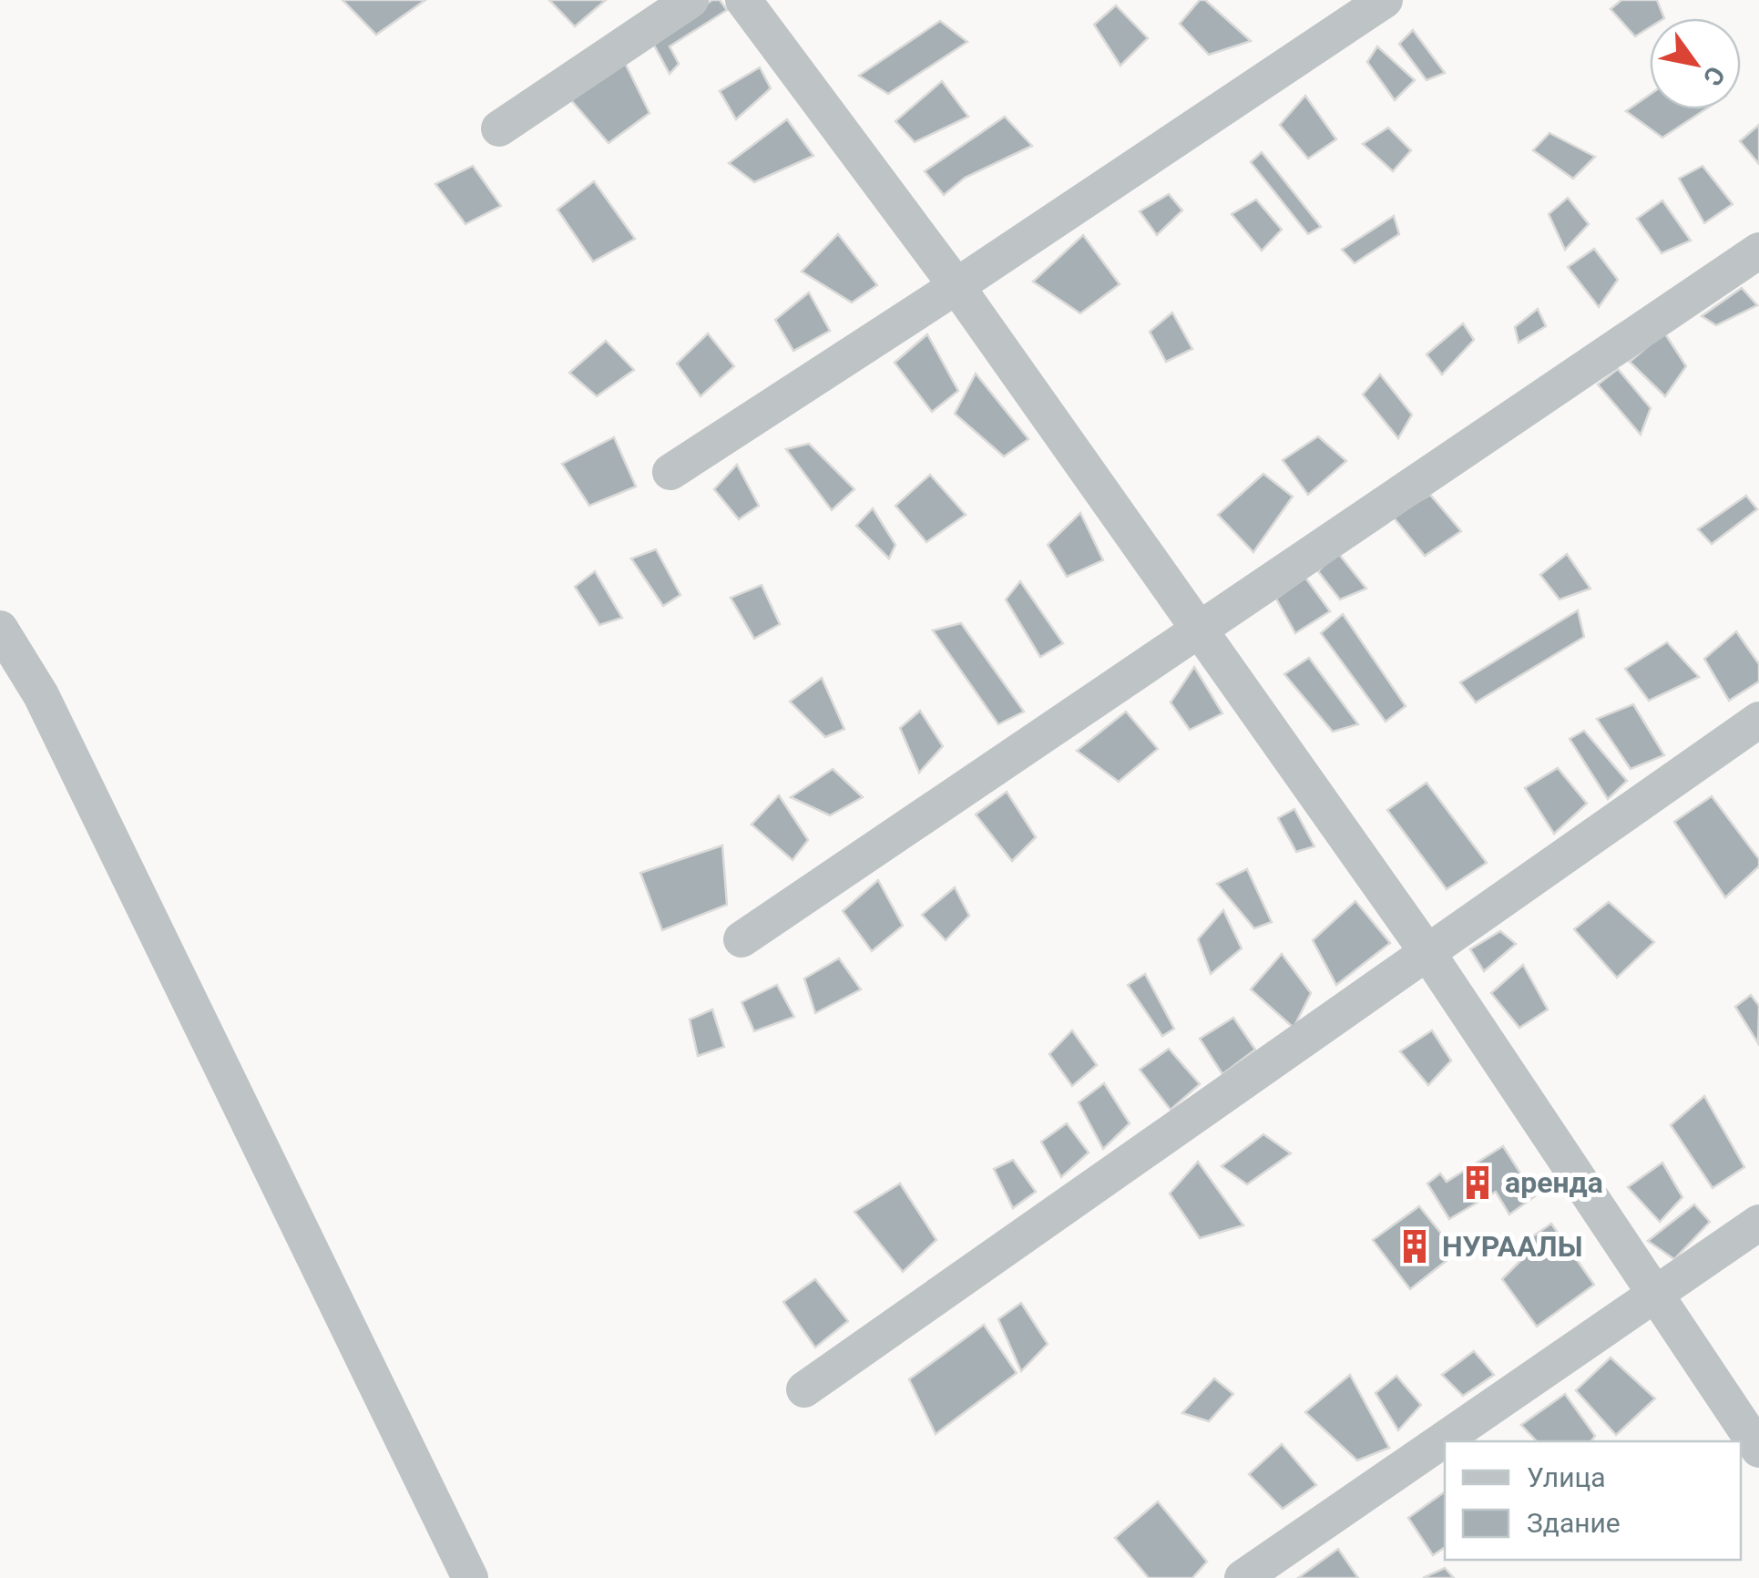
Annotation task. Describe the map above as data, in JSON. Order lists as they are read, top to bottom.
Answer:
{
  "places": {
    "building": ["аренда", "НУРААЛЫ"]
  },
  "legend": ["Улица", "Здание"],
  "north": "bottom right"
}
